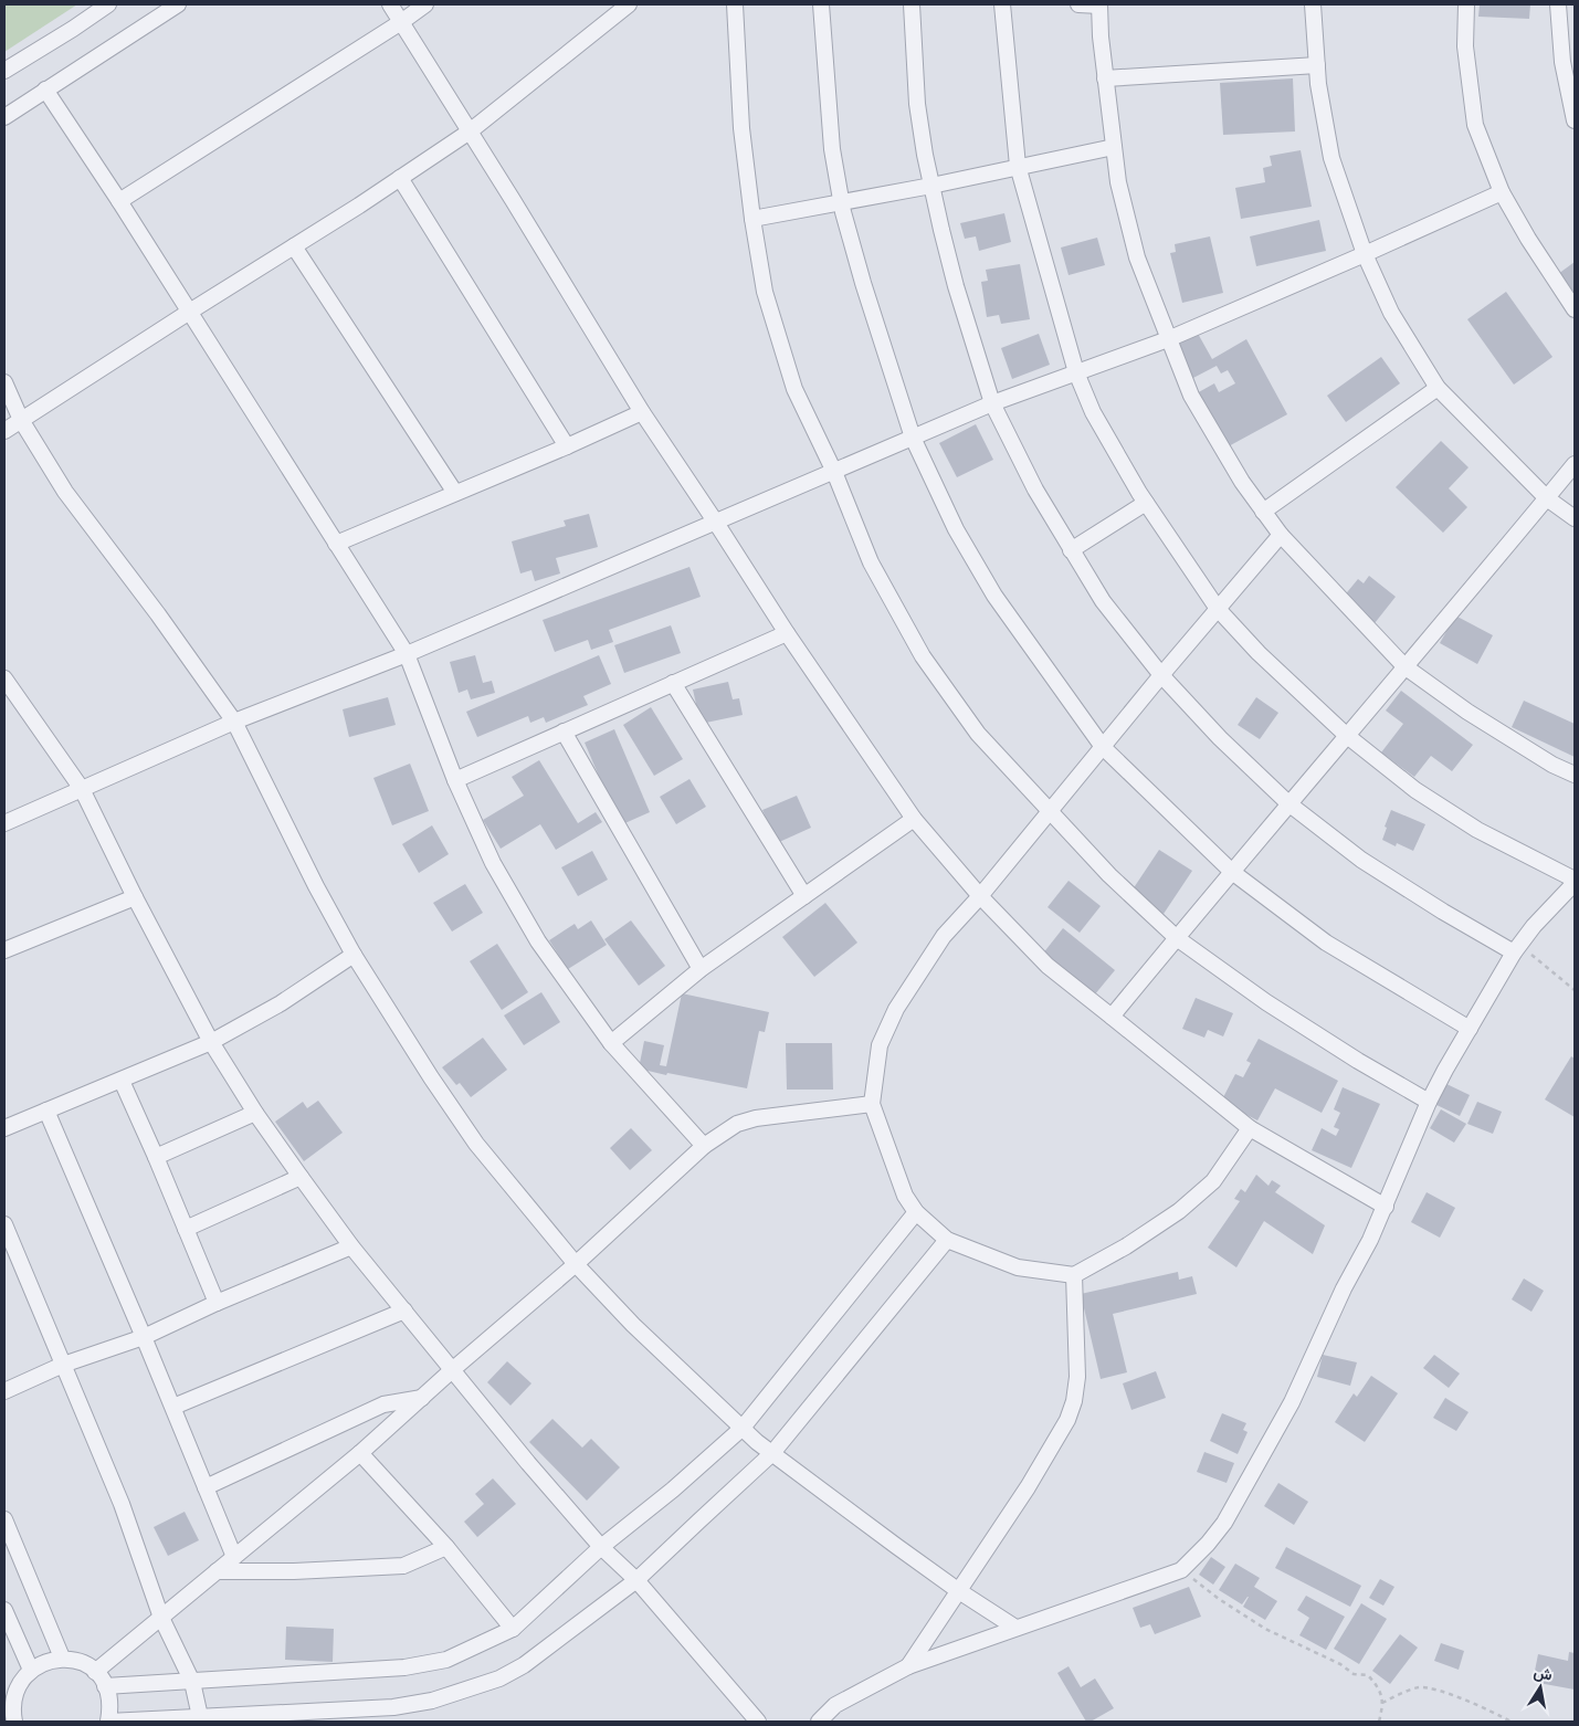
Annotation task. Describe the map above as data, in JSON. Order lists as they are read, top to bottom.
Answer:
{
  "north": "top"
}
